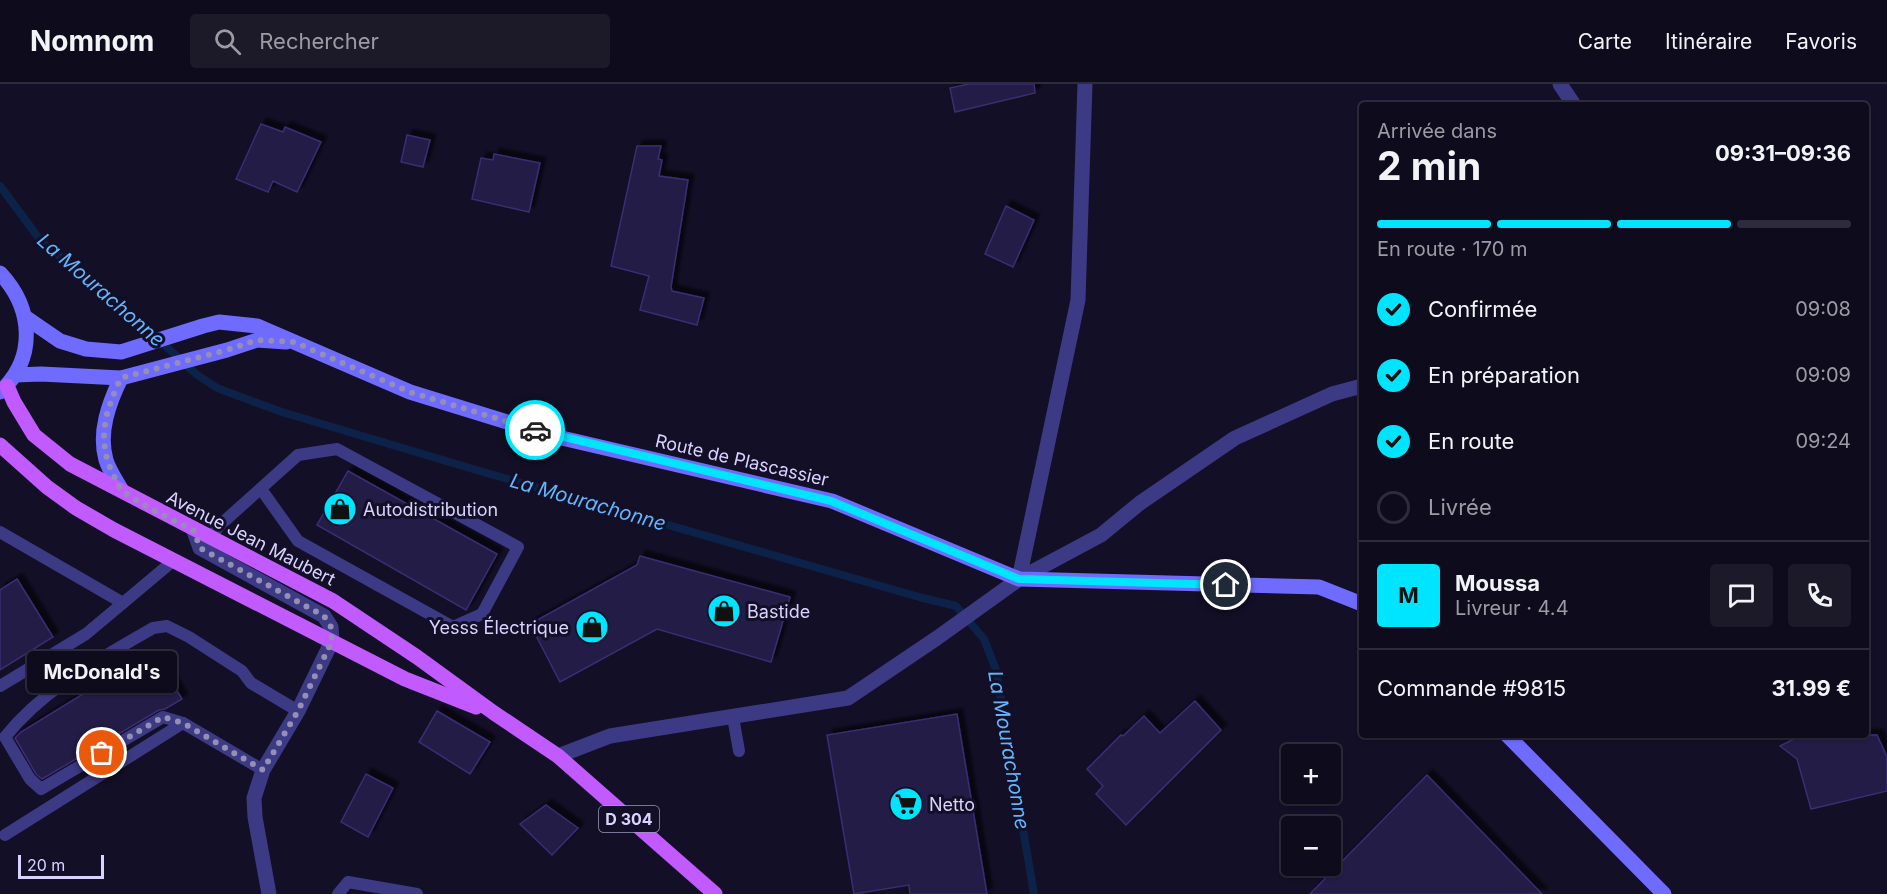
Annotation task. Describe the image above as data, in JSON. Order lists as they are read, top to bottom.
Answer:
{
  "streets": {
    "main road": ["Avenue Jean Maubert", "D 304"],
    "street": ["Route de Plascassier"]
  },
  "crossings": [
    ["Route de Plascassier", "Avenue Jean Maubert"]
  ],
  "water": ["La Mourachonne"],
  "places": {
    "shop": ["Autodistribution", "Bastide", "Yesss Électrique"],
    "other": ["McDonald's"],
    "supermarket": ["Netto"]
  },
  "scale_bar": "20 m",
  "page": {
    "header": "Nomnom",
    "search": "Rechercher",
    "nav": ["Carte", "Itinéraire", "Favoris"],
    "heading": ["2 min", "Arrivée dans", "09:31–09:36"],
    "panel": [
      "Moussa",
      "Livreur · 4.4",
      "Commande #9815",
      "31.99 €"
    ],
    "bar": "En route · 170 m",
    "list": [
      ["Confirmée", "09:08"],
      ["En préparation", "09:09"],
      ["En route", "09:24"],
      "Livrée"
    ],
    "round": "M",
    "bubble": "McDonald's",
    "map_buttons": ["+", "−"],
    "scale": "20 m"
  }
}
